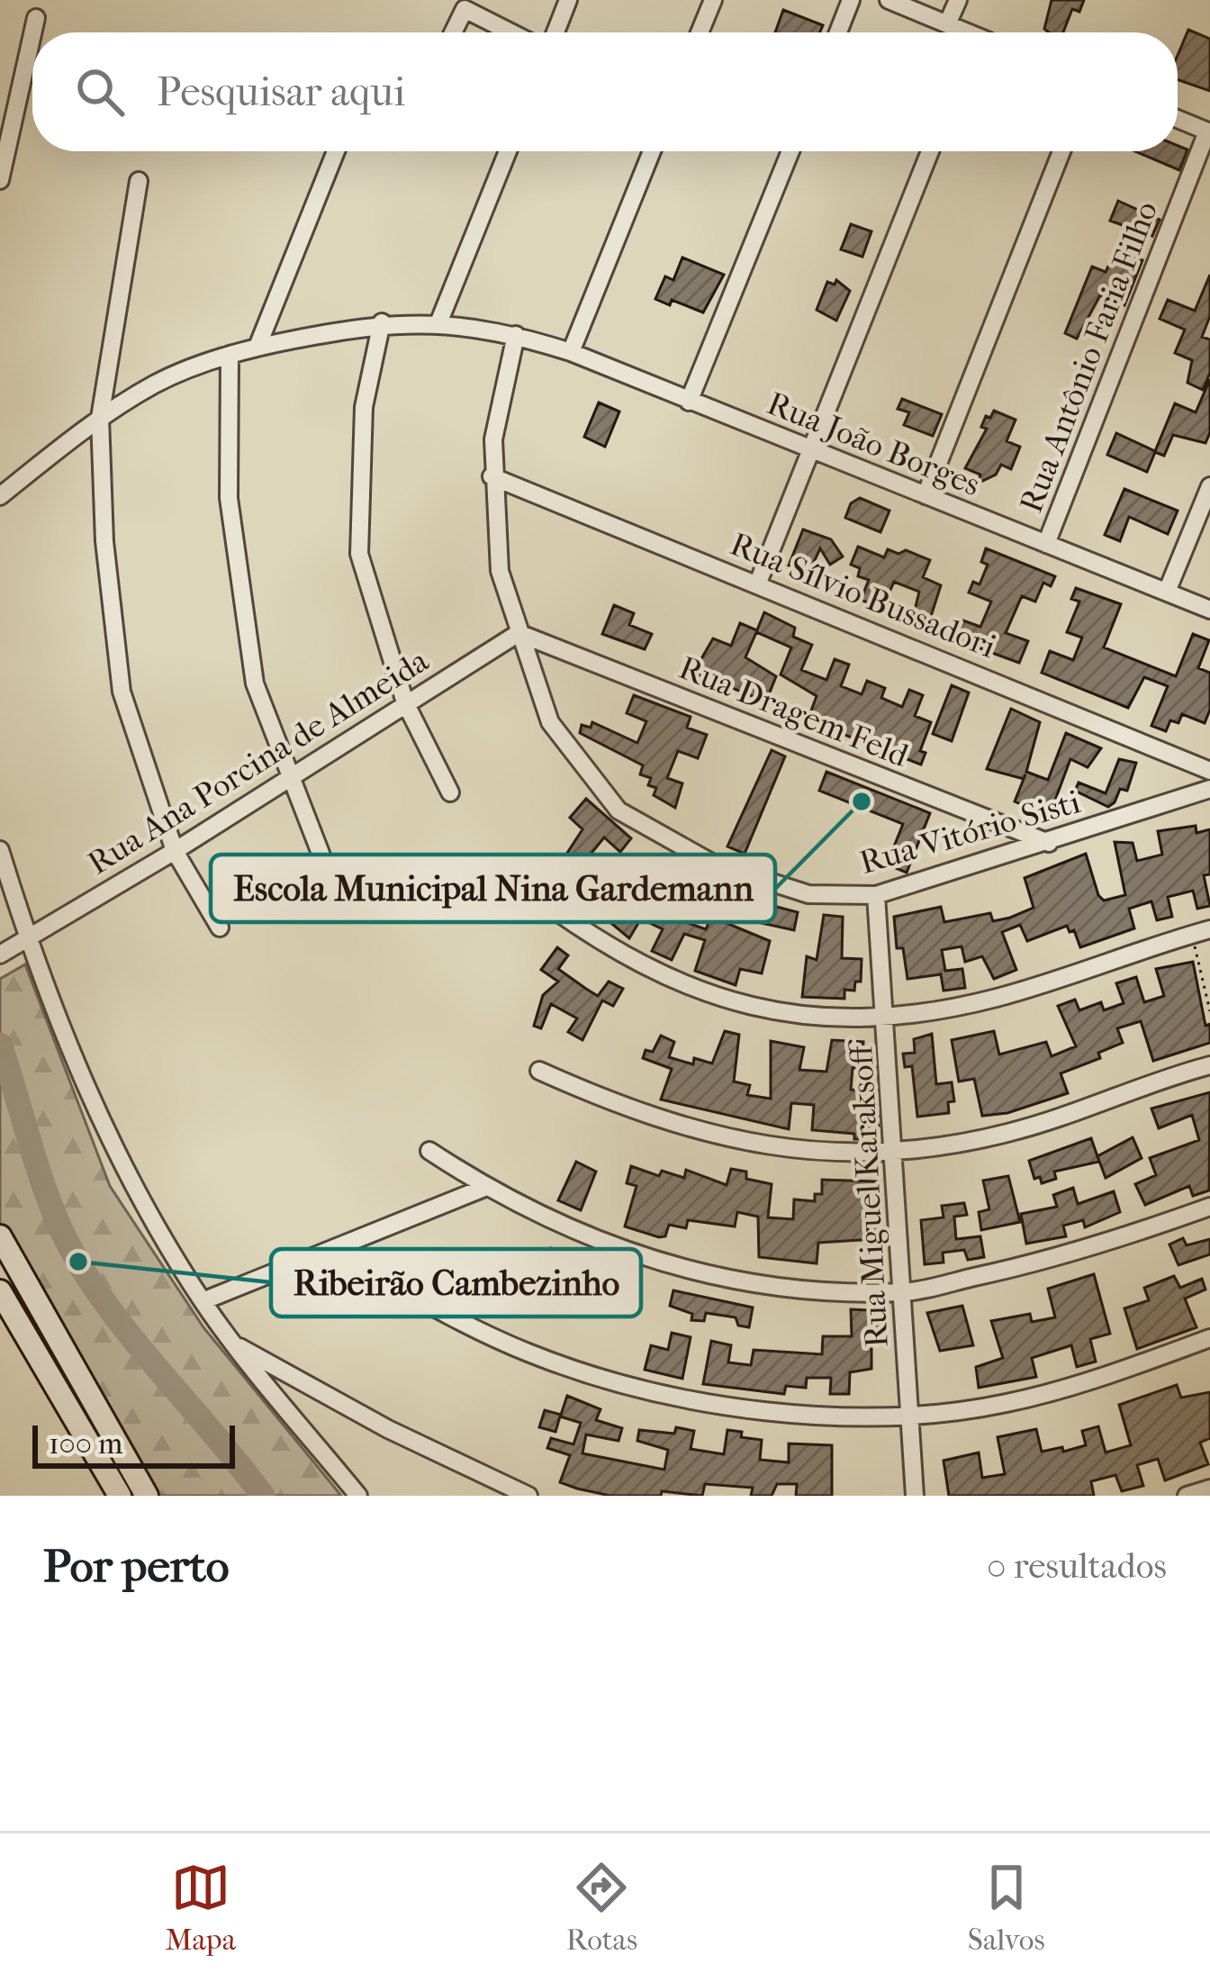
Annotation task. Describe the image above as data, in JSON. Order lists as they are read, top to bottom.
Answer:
{
  "streets": {
    "street": [
      "Rua Antônio Faria Filho",
      "Rua João Borges",
      "Rua Sílvio Bussadori",
      "Rua Dragem Feld",
      "Rua Ana Porcina de Almeida",
      "Rua Vitório Sisti",
      "Rua Miguel Karaksoff"
    ]
  },
  "crossings": [
    ["Rua Antônio Faria Filho", "Rua João Borges"],
    ["Rua João Borges", "Rua Vitório Sisti"],
    ["Rua Sílvio Bussadori", "Rua Vitório Sisti"],
    ["Rua Dragem Feld", "Rua Ana Porcina de Almeida"],
    ["Rua Dragem Feld", "Rua Vitório Sisti"],
    ["Rua Ana Porcina de Almeida", "Rua Vitório Sisti"],
    ["Rua Vitório Sisti", "Rua Miguel Karaksoff"]
  ],
  "places": ["Escola Municipal Nina Gardemann", "Ribeirão Cambezinho"],
  "scale_bar": "100 m",
  "page": {
    "search": "Pesquisar aqui",
    "scale": "100 m",
    "heading": ["Por perto", "0 resultados"],
    "nav": ["Mapa", "Rotas", "Salvos"]
  }
}
